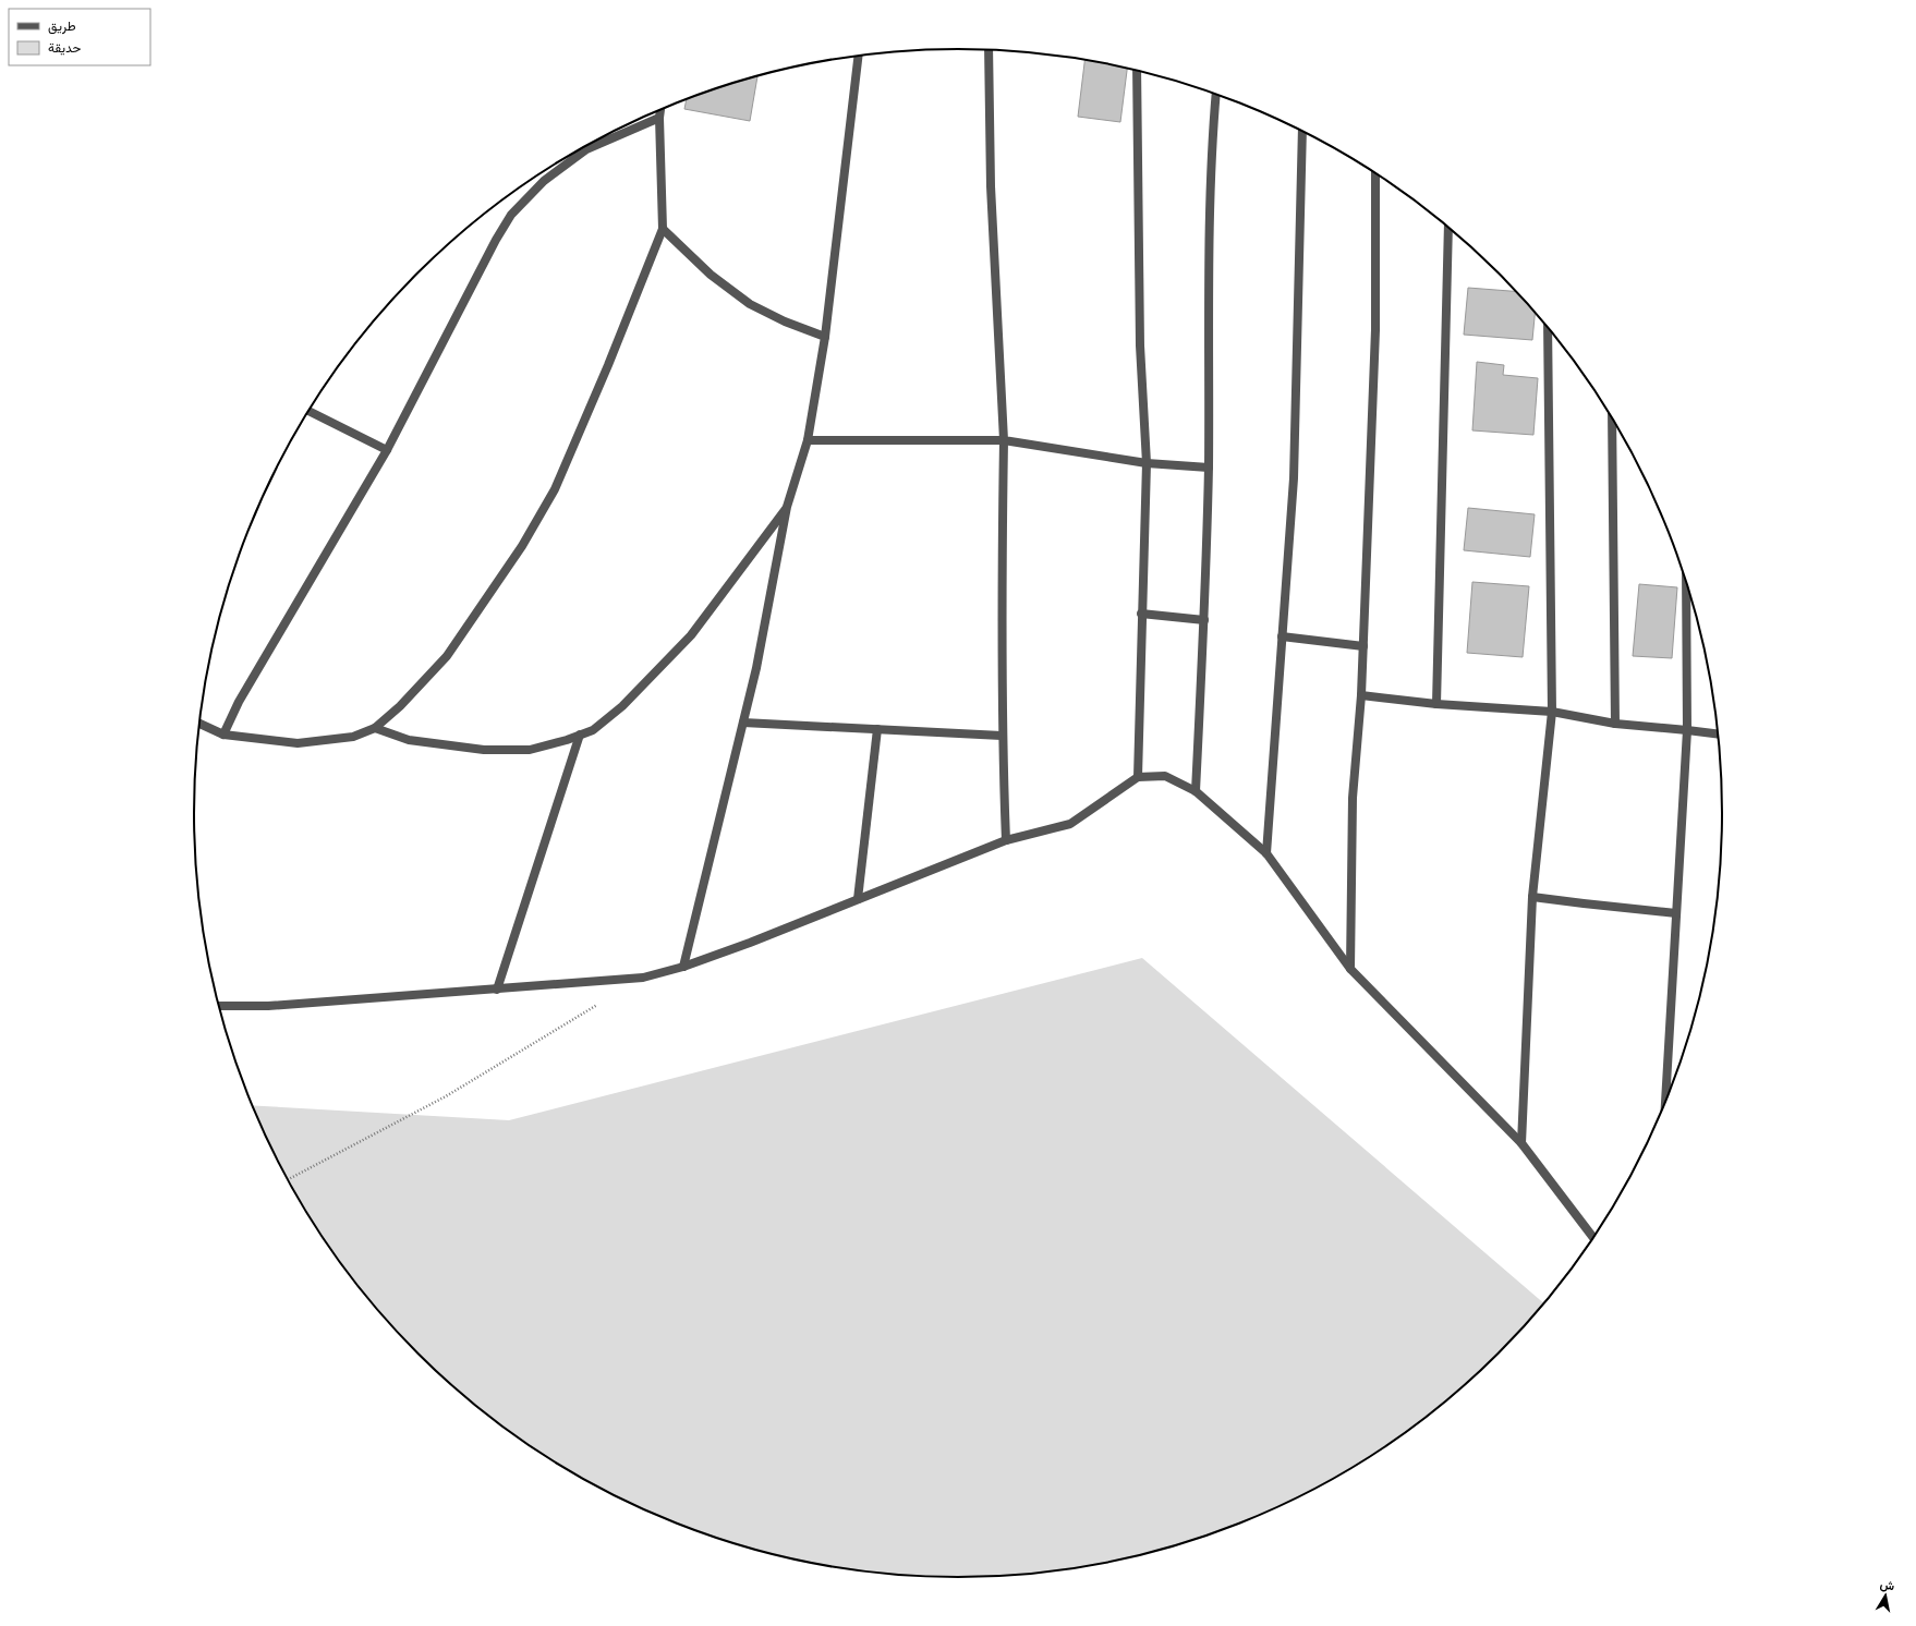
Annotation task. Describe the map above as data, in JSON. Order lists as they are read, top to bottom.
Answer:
{
  "legend": ["طريق", "حديقة"],
  "north": "top"
}
